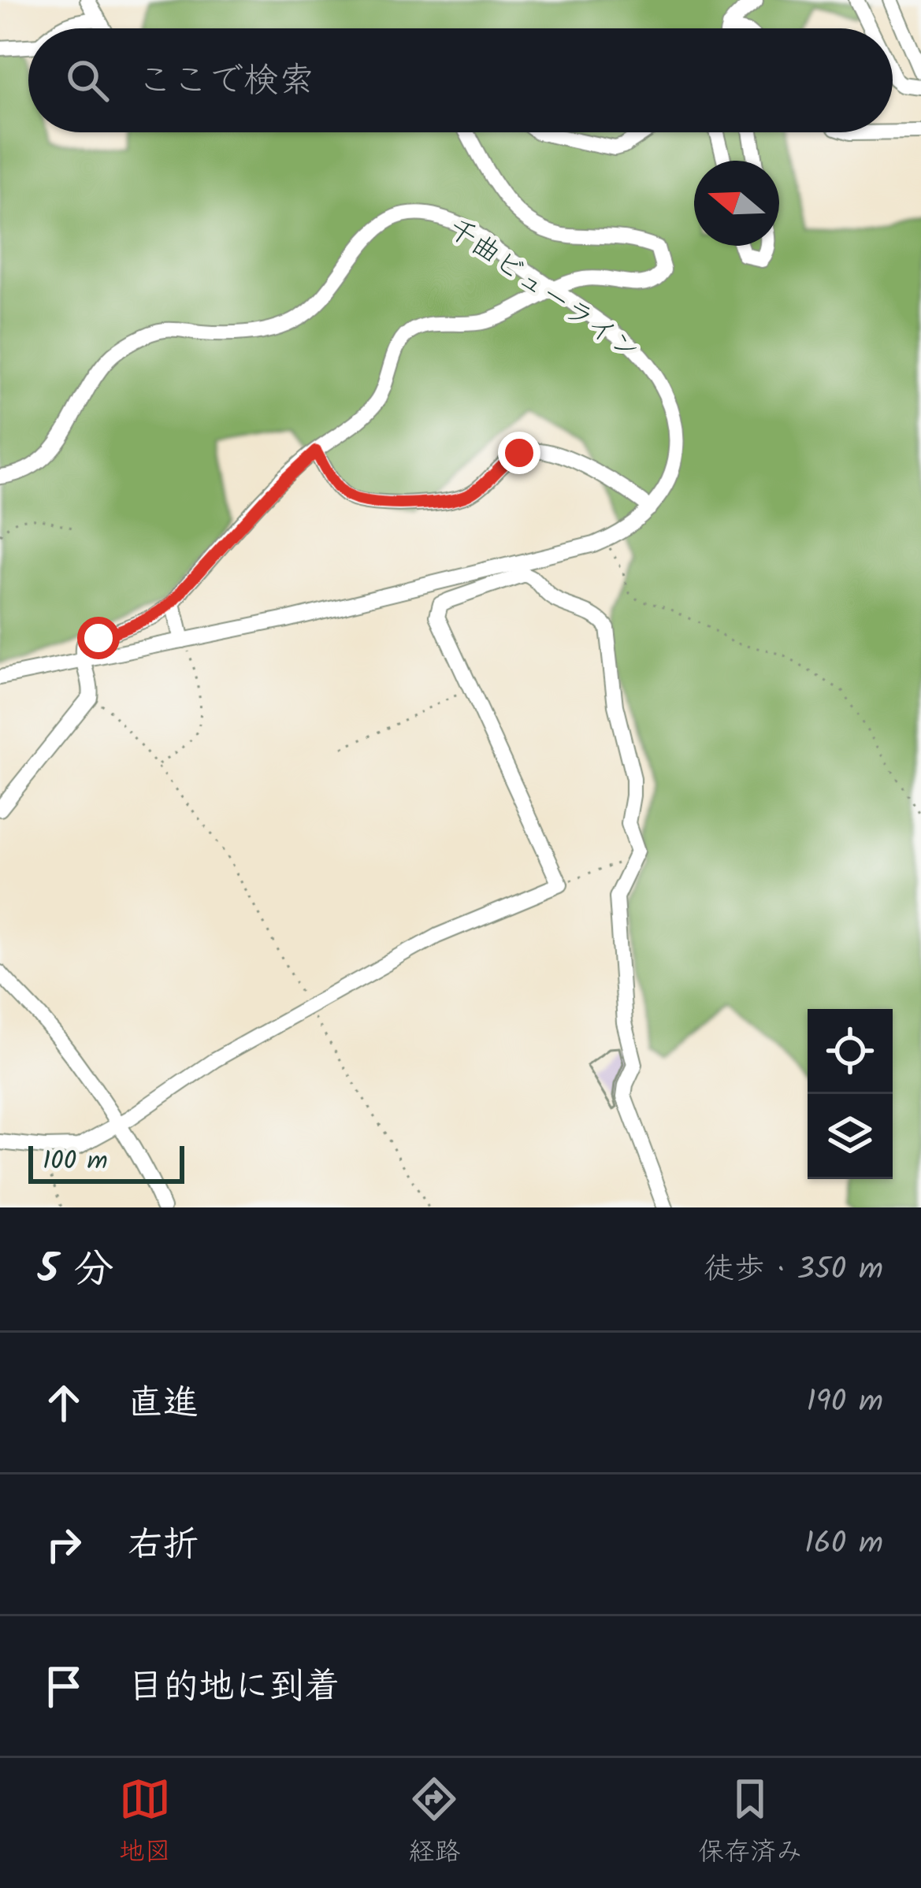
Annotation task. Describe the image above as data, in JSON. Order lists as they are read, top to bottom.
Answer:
{
  "streets": {
    "street": ["千曲ビューライン"]
  },
  "scale_bar": "100 m",
  "north": "left",
  "page": {
    "search": "ここで検索",
    "scale": "100 m",
    "heading": ["5 分", "徒歩 · 350 m"],
    "list": [
      ["直進", "190 m"],
      ["右折", "160 m"],
      "目的地に到着"
    ],
    "nav": ["地図", "経路", "保存済み"]
  }
}
